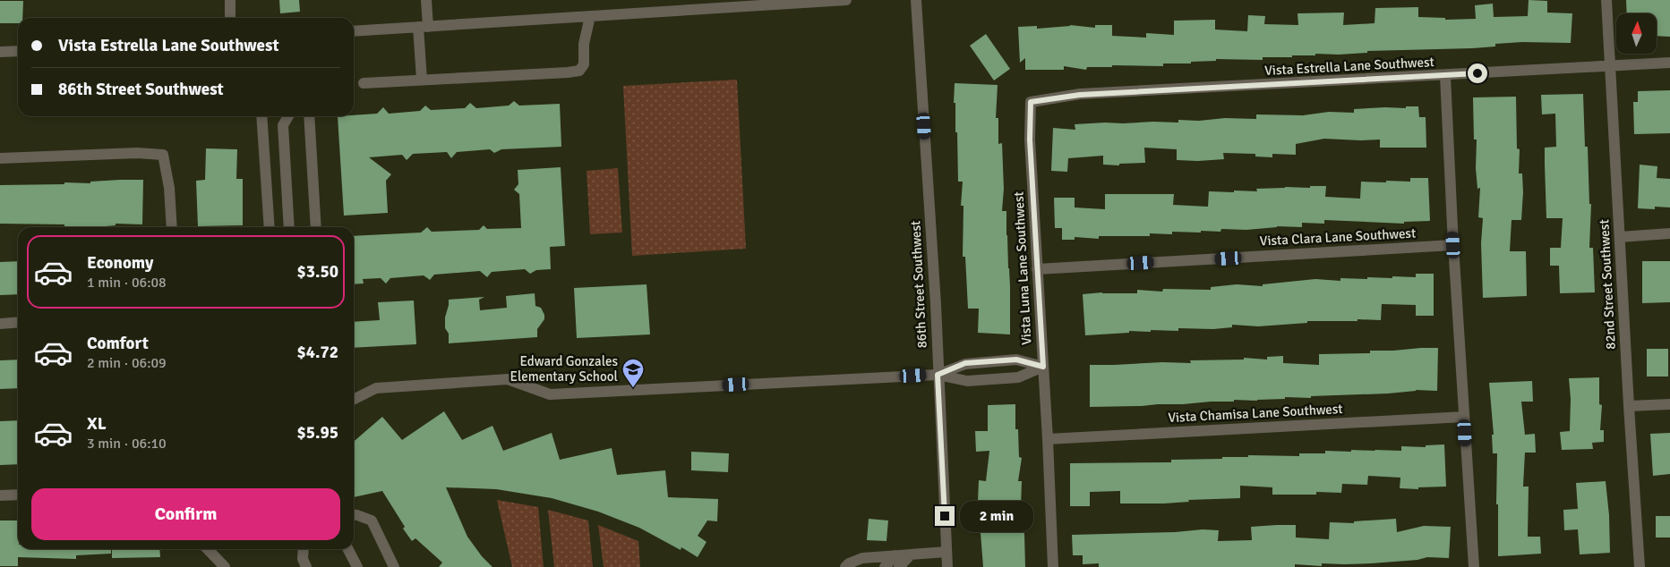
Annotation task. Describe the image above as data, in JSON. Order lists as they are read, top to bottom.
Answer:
{
  "streets": {
    "street": [
      "Vista Estrella Lane Southwest",
      "Vista Clara Lane Southwest",
      "Vista Luna Lane Southwest",
      "86th Street Southwest",
      "82nd Street Southwest",
      "Vista Chamisa Lane Southwest"
    ]
  },
  "crossings": [
    ["Vista Estrella Lane Southwest", "Vista Luna Lane Southwest"],
    ["Vista Estrella Lane Southwest", "82nd Street Southwest"],
    ["Vista Clara Lane Southwest", "Vista Luna Lane Southwest"],
    ["Vista Luna Lane Southwest", "Vista Chamisa Lane Southwest"]
  ],
  "places": {
    "school or university": ["Edward Gonzales Elementary School"]
  },
  "north": "top",
  "page": {
    "banner": ["Vista Estrella Lane Southwest", "86th Street Southwest"],
    "list": [
      {
        "name": "Economy",
        "note": "1 min · 06:08",
        "value": "$3.50"
      },
      {
        "name": "Comfort",
        "note": "2 min · 06:09",
        "value": "$4.72"
      },
      {
        "name": "XL",
        "note": "3 min · 06:10",
        "value": "$5.95"
      }
    ],
    "buttons": "Confirm",
    "bubble": "2 min"
  }
}
